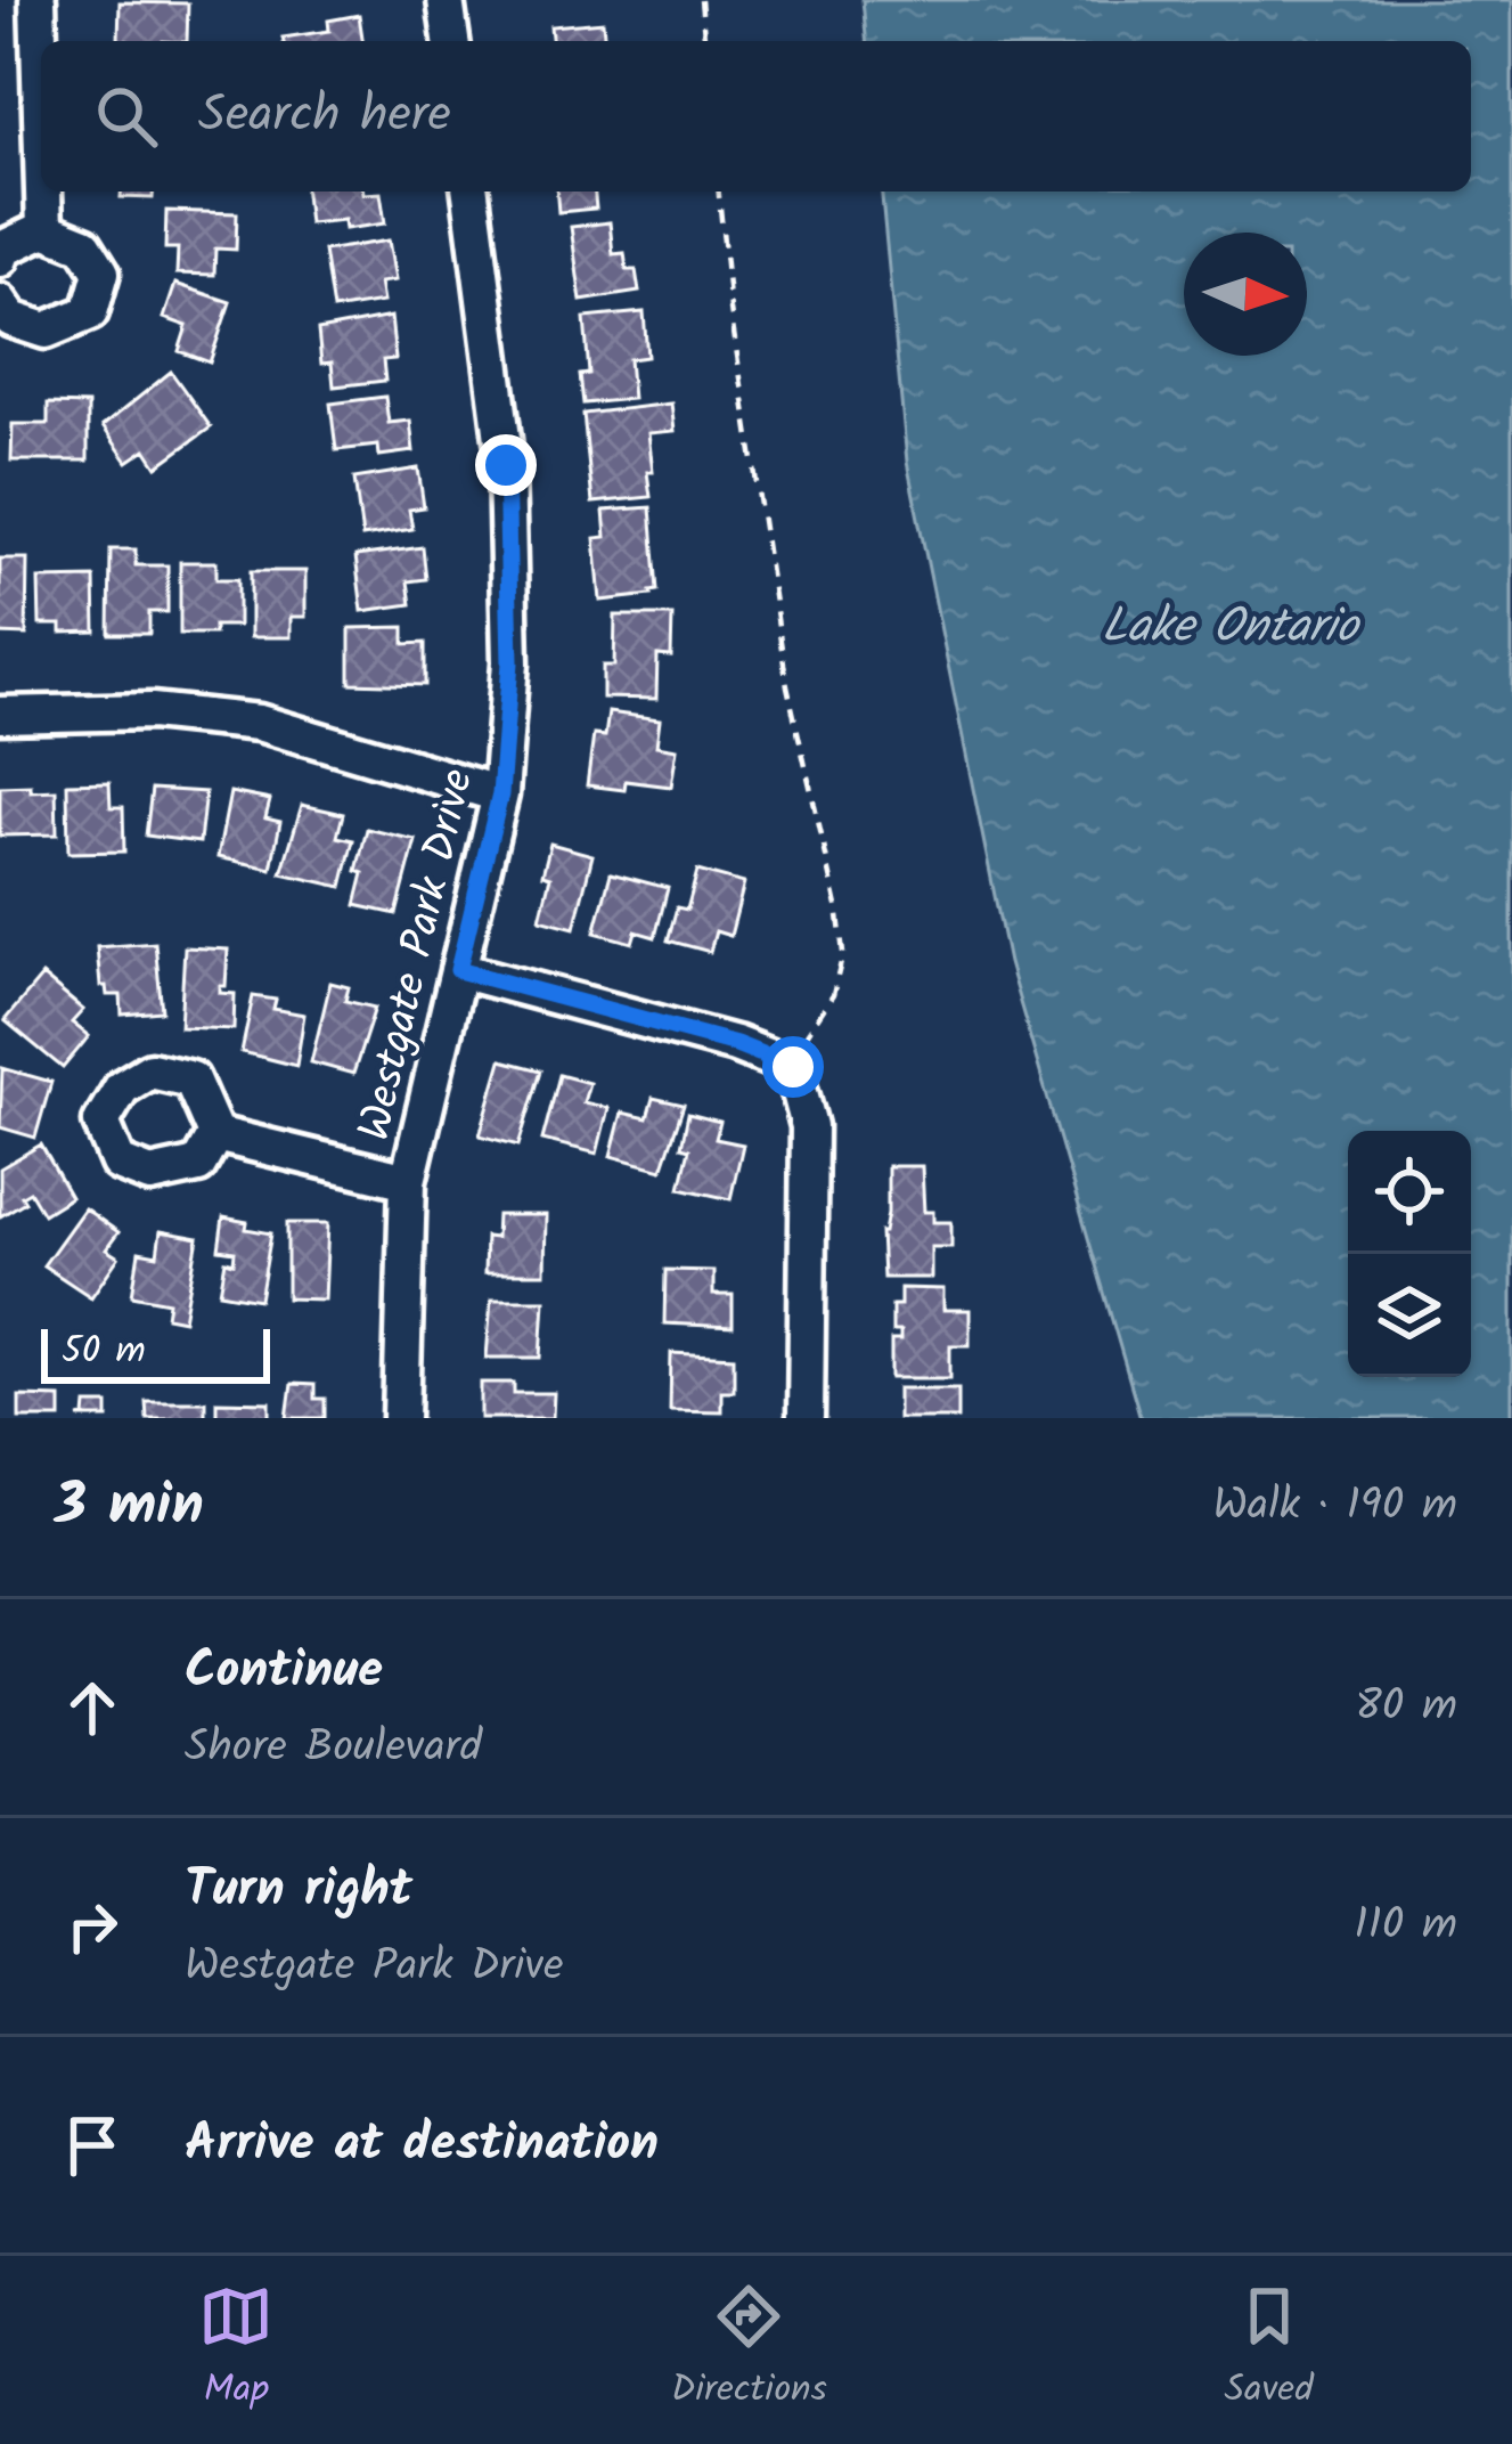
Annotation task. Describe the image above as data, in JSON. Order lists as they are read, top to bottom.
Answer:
{
  "streets": {
    "street": ["Westgate Park Drive"]
  },
  "water": ["Lake Ontario"],
  "scale_bar": "50 m",
  "north": "right",
  "page": {
    "search": "Search here",
    "scale": "50 m",
    "heading": ["3 min", "Walk · 190 m"],
    "list": [
      ["Continue", "Shore Boulevard", "80 m"],
      ["Turn right", "Westgate Park Drive", "110 m"],
      "Arrive at destination"
    ],
    "nav": ["Map", "Directions", "Saved"]
  }
}
